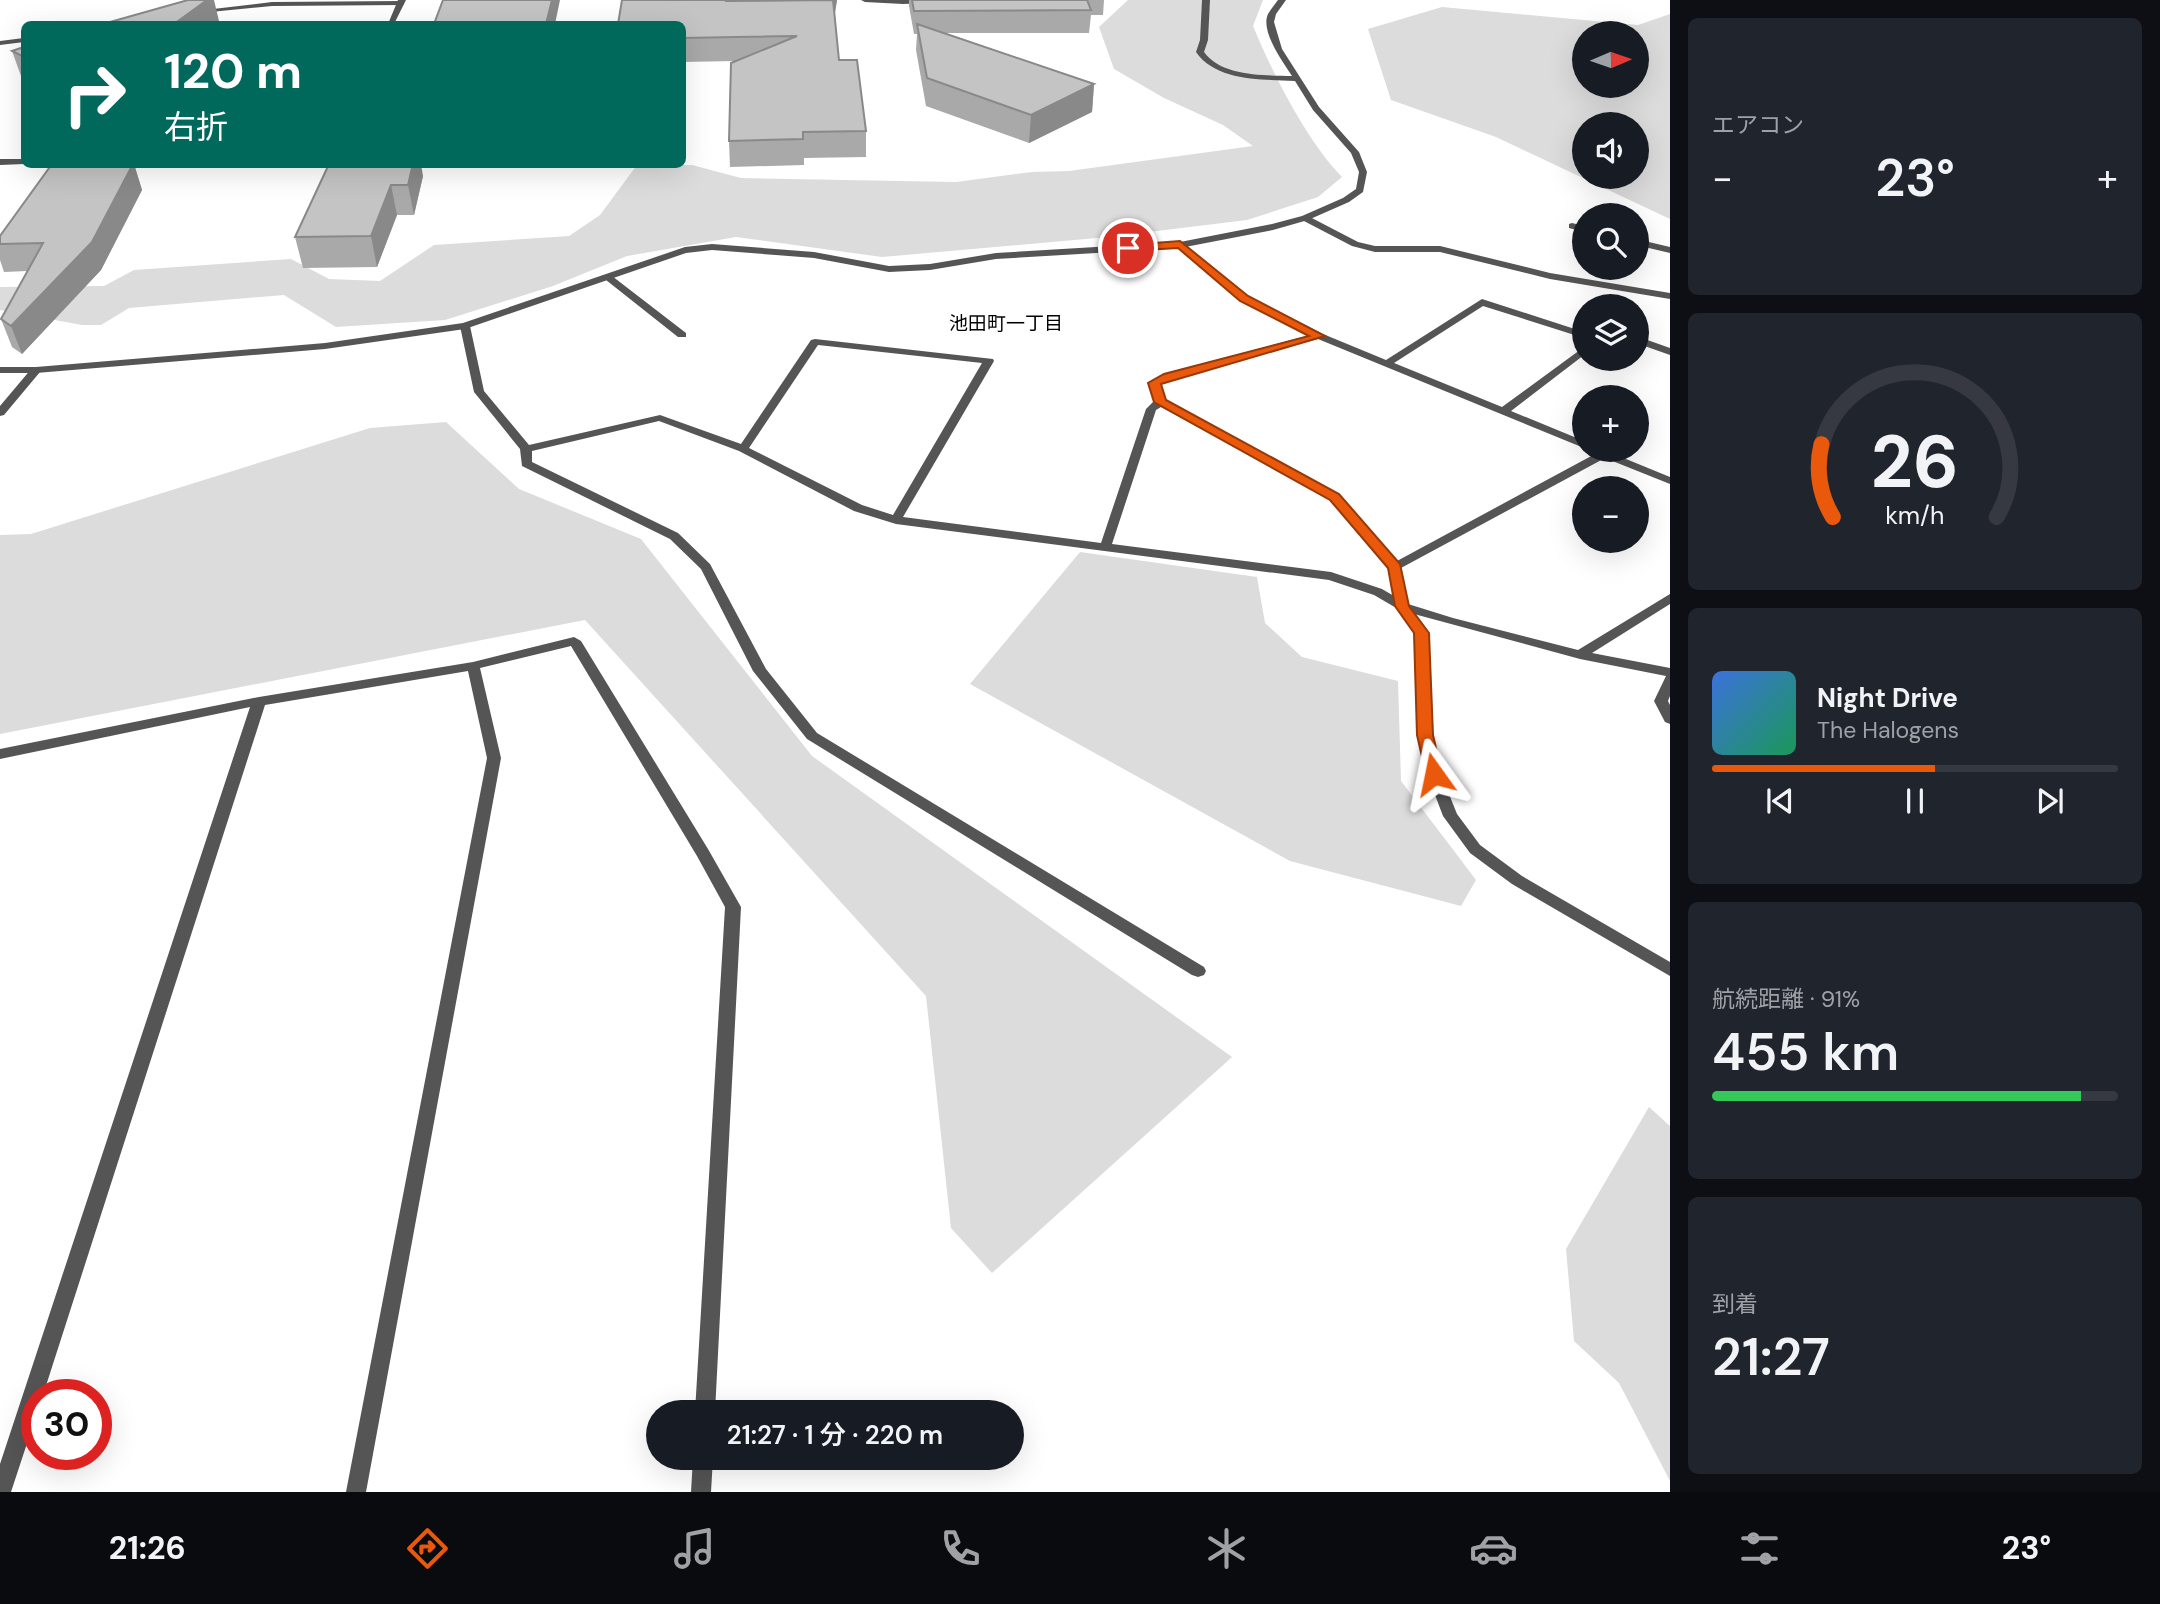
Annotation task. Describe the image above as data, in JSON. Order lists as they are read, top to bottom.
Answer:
{
  "districts": ["池田町一丁目"],
  "north": "right",
  "page": {
    "tile": [
      "エアコン",
      ["航続距離 · 91%", "455 km"],
      ["到着", "21:27"]
    ],
    "map_buttons": ["+", "−"],
    "turn": ["120 m", "右折"],
    "heat": ["−", "23°", "+"],
    "song": ["Night Drive", "The Halogens"],
    "limit": "30",
    "trip": "21:27 · 1 分 · 220 m",
    "tabs": ["21:26", "23°"],
    "gauge": ["26", "km/h"]
  }
}
